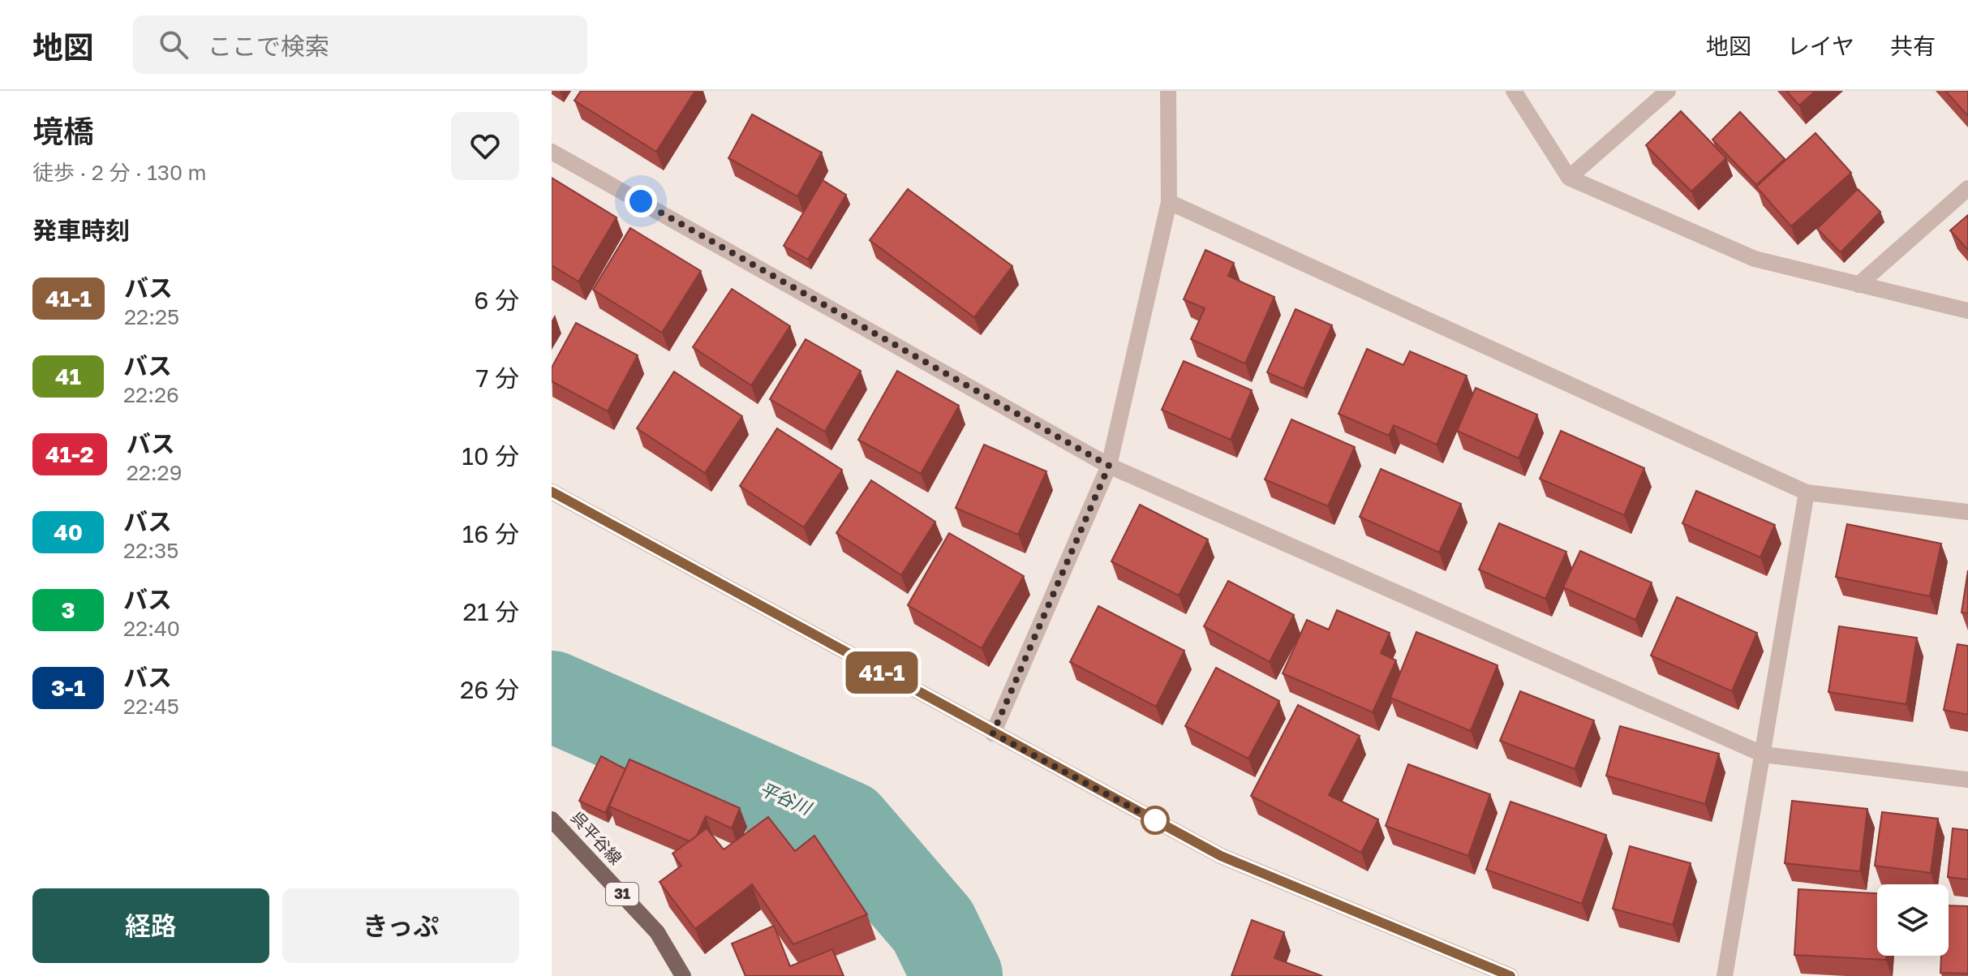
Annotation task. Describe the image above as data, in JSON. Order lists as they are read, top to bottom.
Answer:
{
  "streets": {
    "main road": ["呉平谷線", "31"]
  },
  "water": ["平谷川"],
  "lines": ["bus line 41-1"],
  "page": {
    "header": "地図",
    "search": "ここで検索",
    "nav": ["地図", "レイヤ", "共有"],
    "heading": [
      ["境橋", "徒歩 · 2 分 · 130 m"],
      "発車時刻"
    ],
    "on_map": "41-1",
    "list": [
      {
        "mark": "41-1",
        "name": "バス",
        "note": "22:25",
        "value": "6 分"
      },
      {
        "mark": "41",
        "name": "バス",
        "note": "22:26",
        "value": "7 分"
      },
      {
        "mark": "41-2",
        "name": "バス",
        "note": "22:29",
        "value": "10 分"
      },
      {
        "mark": "40",
        "name": "バス",
        "note": "22:35",
        "value": "16 分"
      },
      {
        "mark": "3",
        "name": "バス",
        "note": "22:40",
        "value": "21 分"
      },
      {
        "mark": "3-1",
        "name": "バス",
        "note": "22:45",
        "value": "26 分"
      }
    ],
    "buttons": ["経路", "きっぷ"]
  }
}
